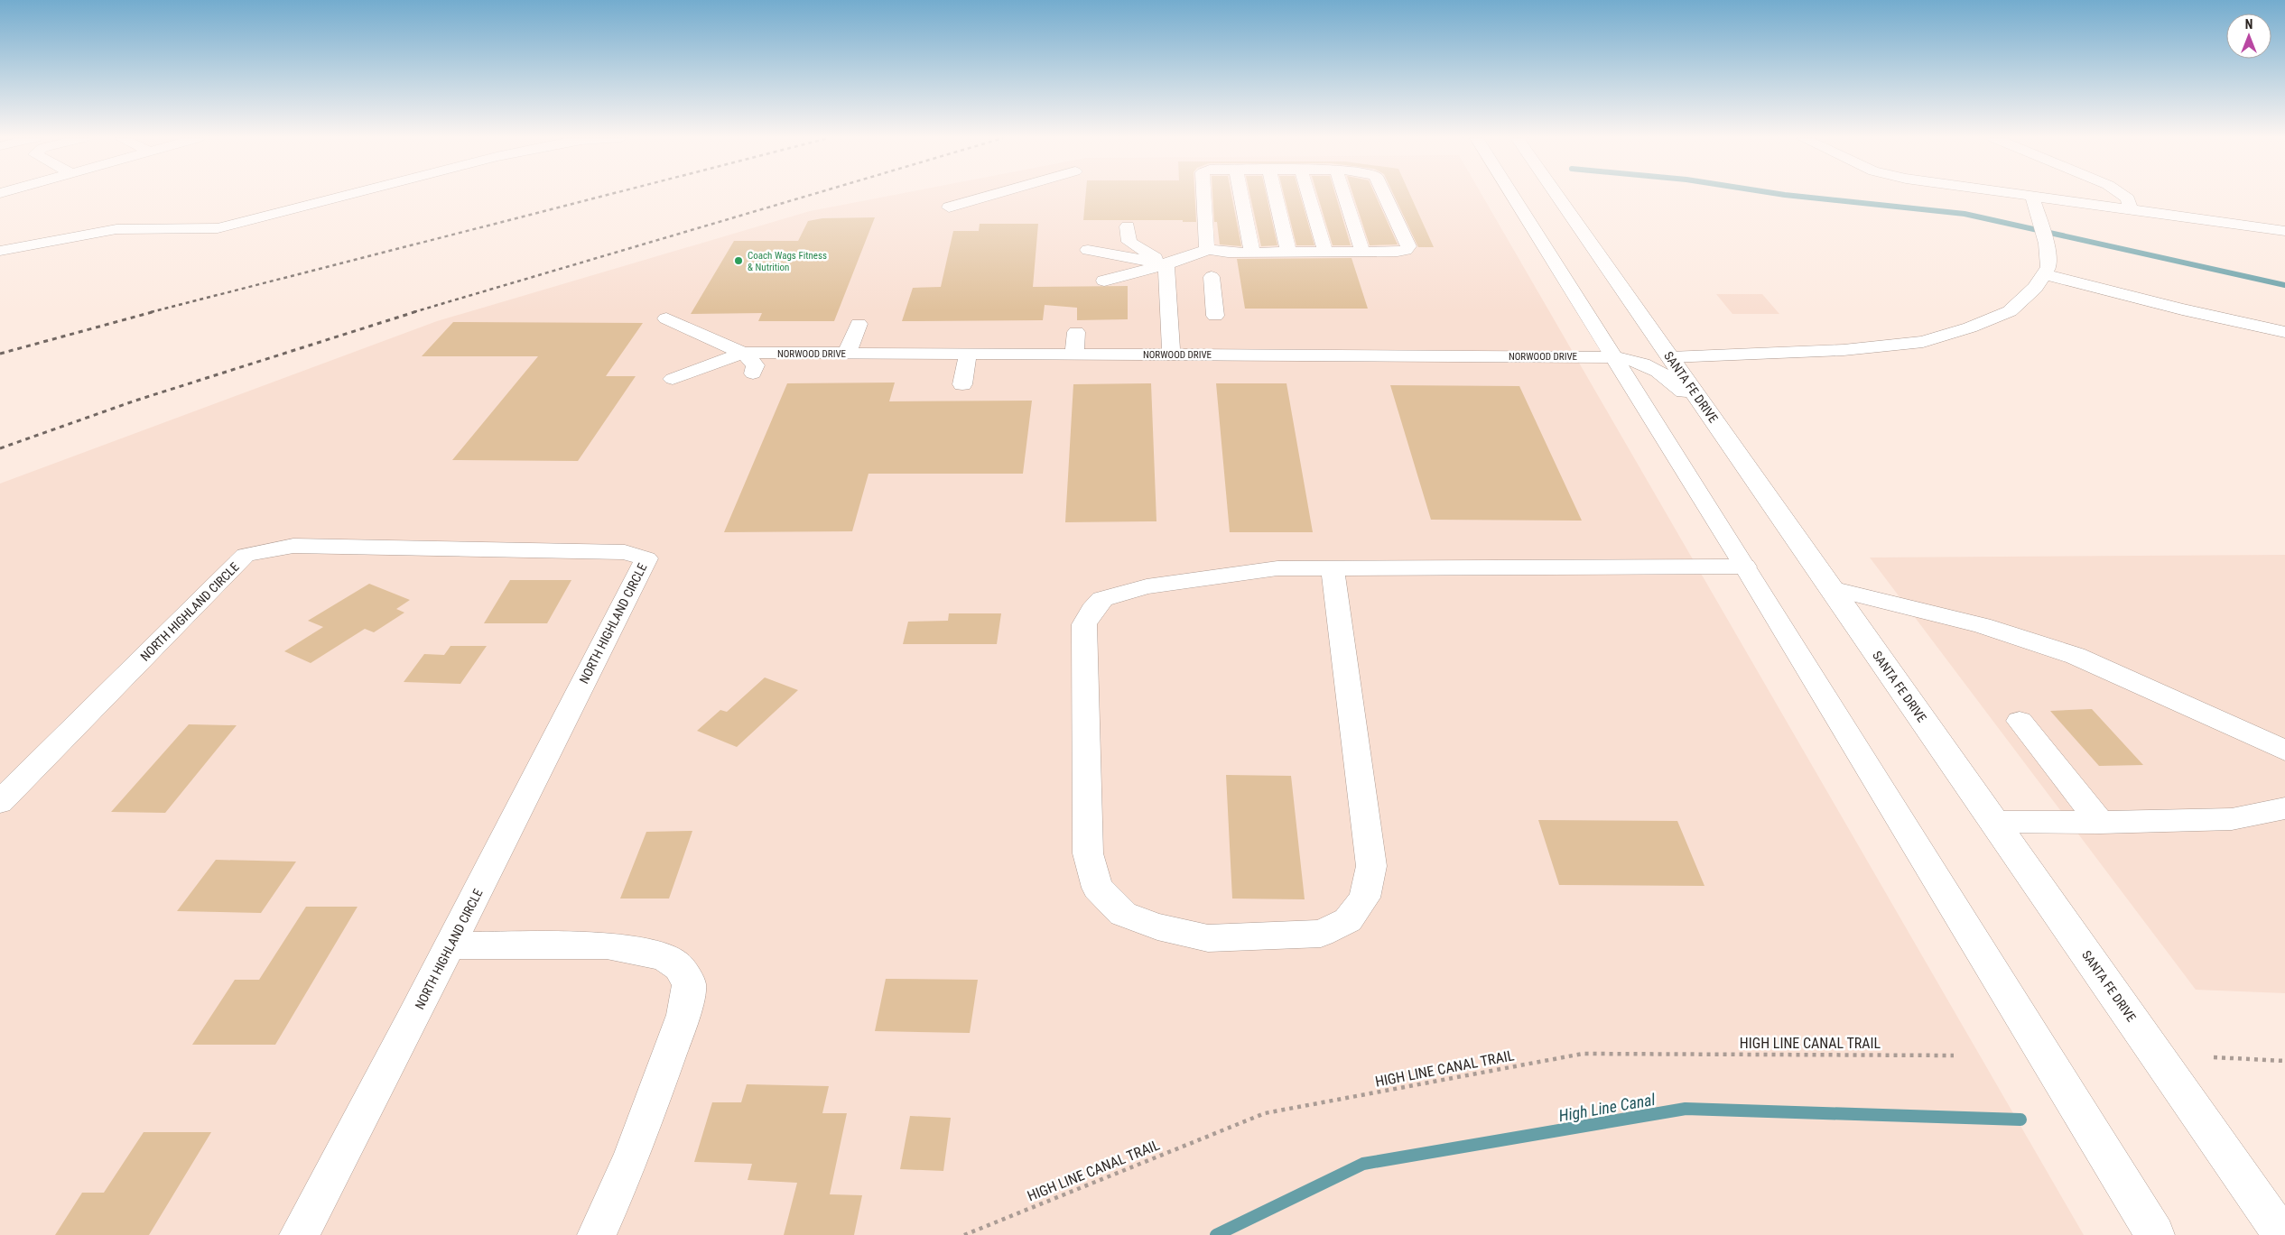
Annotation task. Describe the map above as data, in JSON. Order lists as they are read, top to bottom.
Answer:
{
  "streets": {
    "main road": ["NORWOOD DRIVE", "SANTA FE DRIVE", "NORTH HIGHLAND CIRCLE"],
    "path": ["HIGH LINE CANAL TRAIL"]
  },
  "crossings": [
    ["NORWOOD DRIVE", "SANTA FE DRIVE"]
  ],
  "water": ["High Line Canal"],
  "places": ["Coach Wags Fitness & Nutrition"],
  "north": "top"
}
